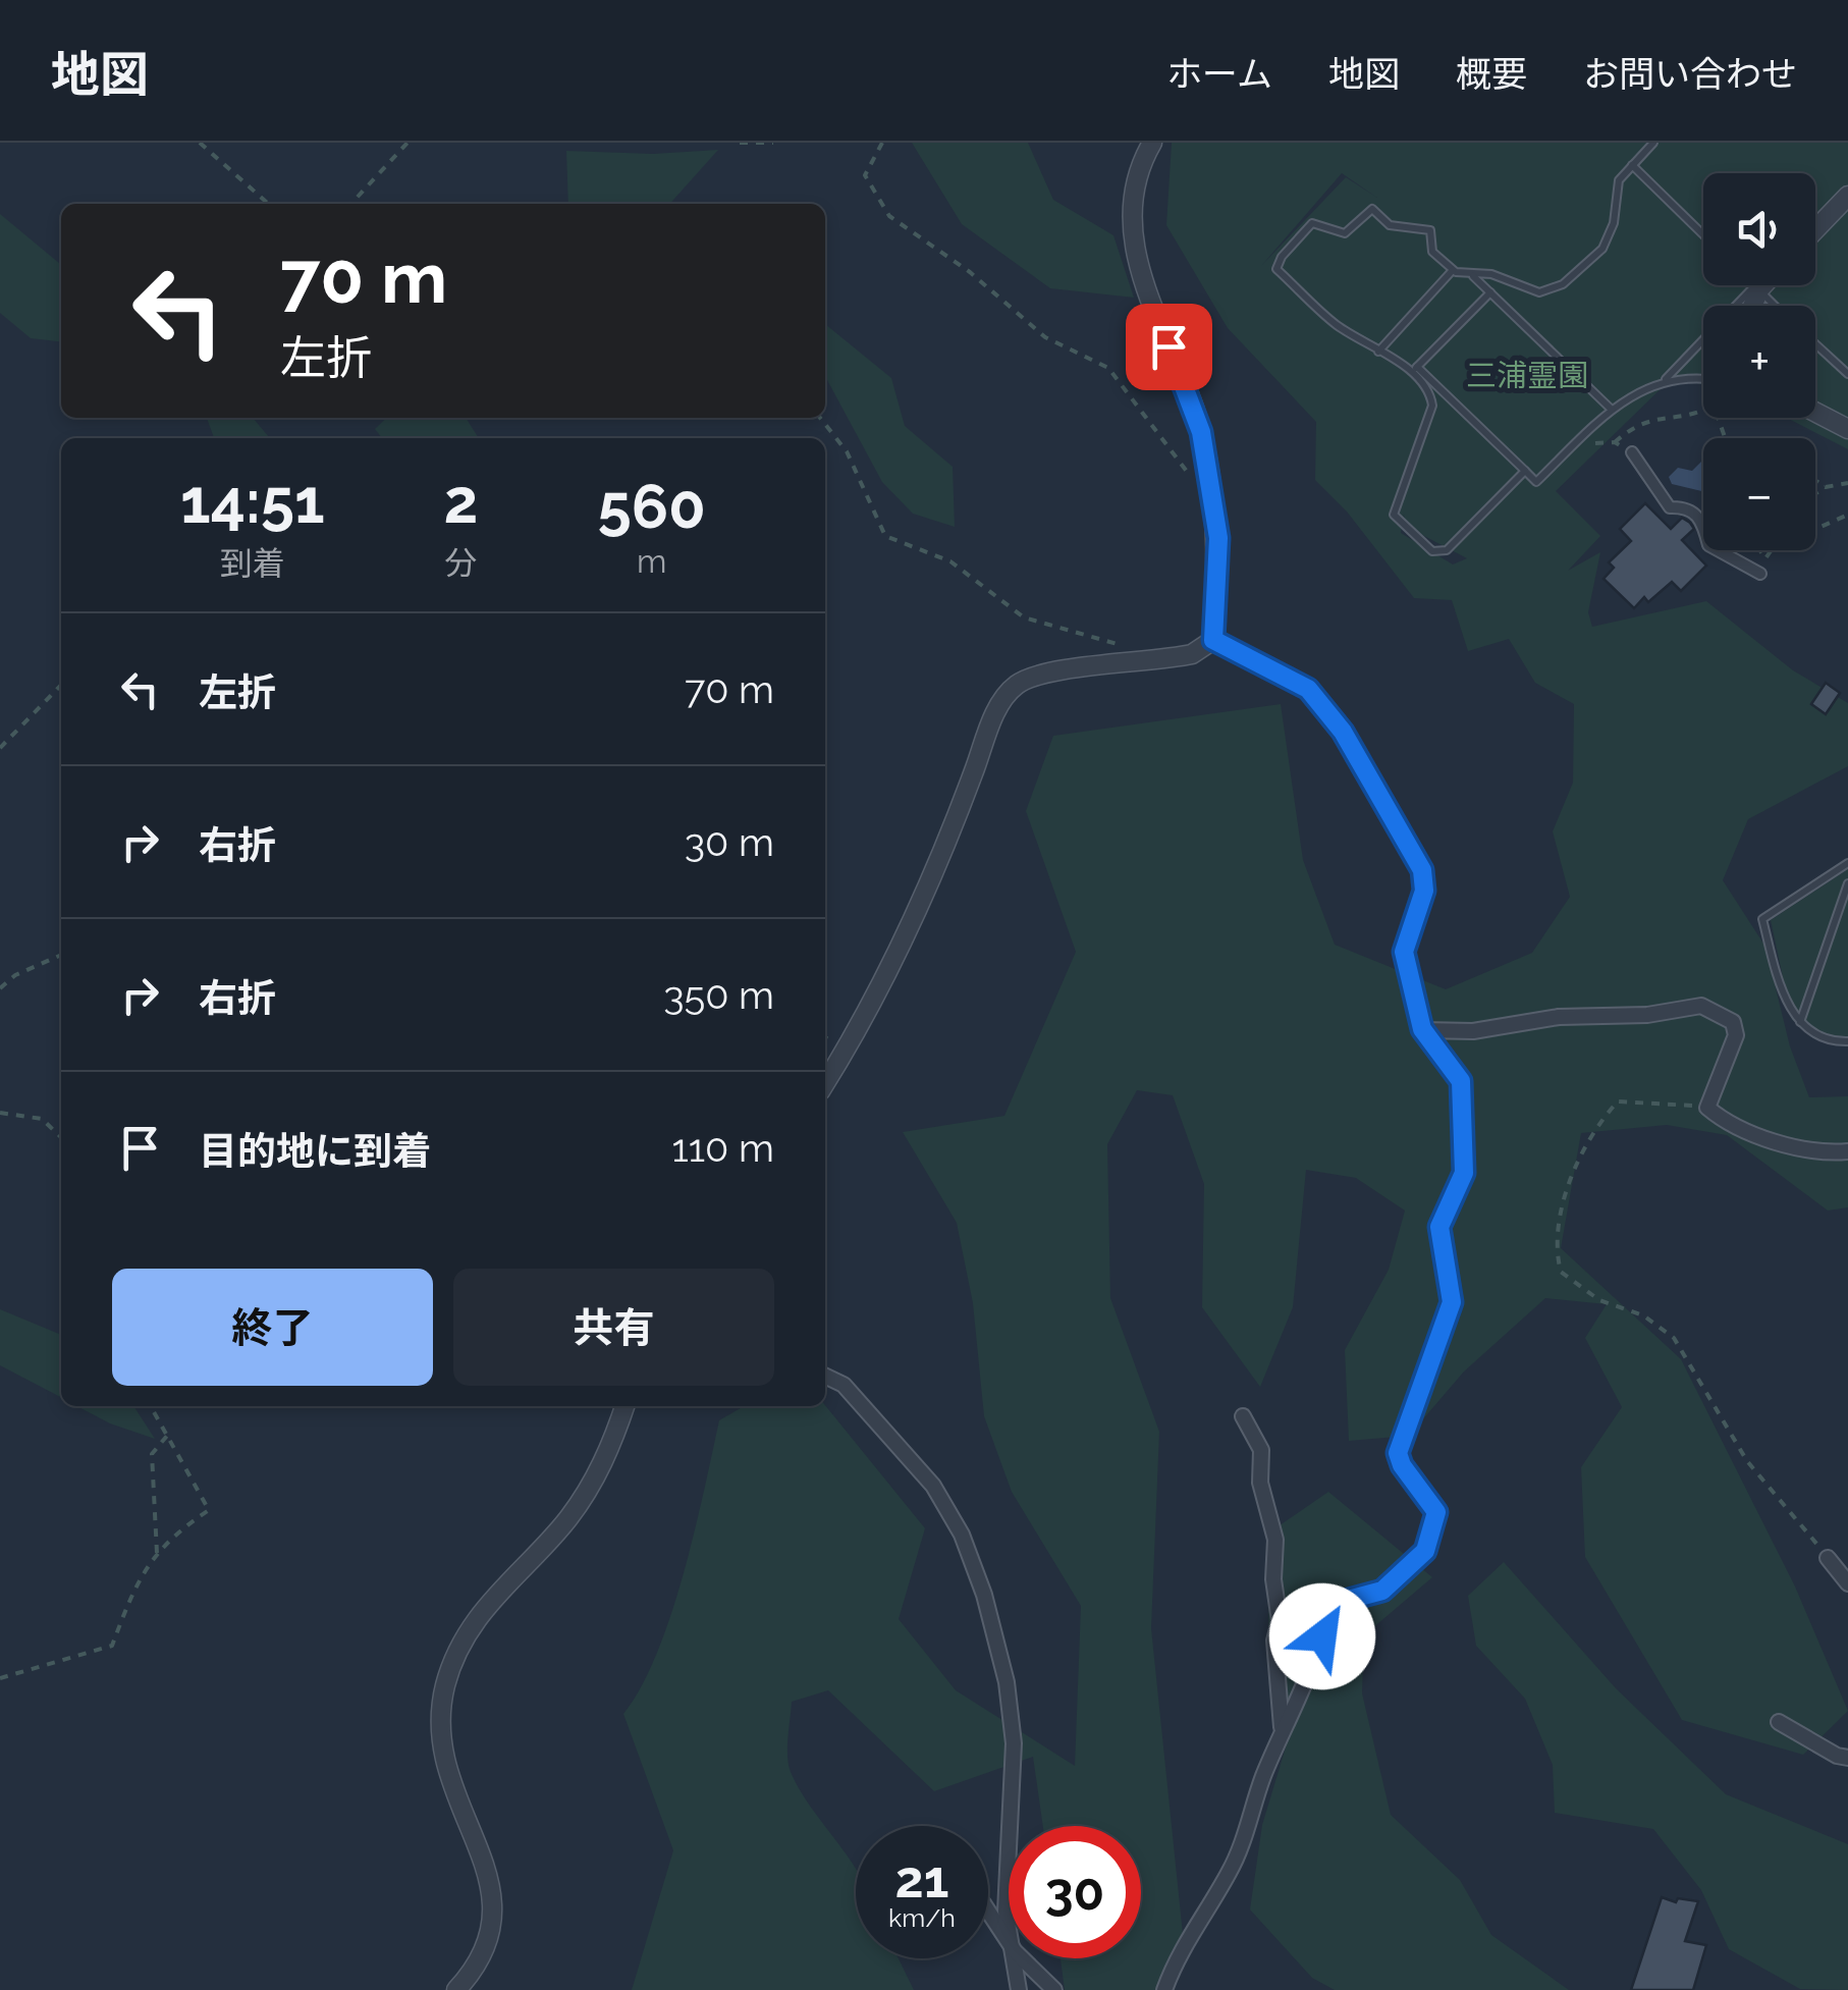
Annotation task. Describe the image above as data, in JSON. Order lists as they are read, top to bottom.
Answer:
{
  "parks": ["三浦霊園"],
  "page": {
    "header": "地図",
    "nav": [
      "ホーム",
      "地図",
      "概要",
      "お問い合わせ"
    ],
    "map_buttons": ["+", "−"],
    "turn": ["70 m", "左折"],
    "eta": [
      "14:51",
      "到着",
      "2",
      "分",
      "560",
      "m"
    ],
    "list": [
      {
        "name": "左折",
        "value": "70 m"
      },
      {
        "name": "右折",
        "value": "30 m"
      },
      {
        "name": "右折",
        "value": "350 m"
      },
      {
        "name": "目的地に到着",
        "value": "110 m"
      }
    ],
    "buttons": ["終了", "共有"],
    "speed": "21 km/h",
    "limit": "30"
  }
}
